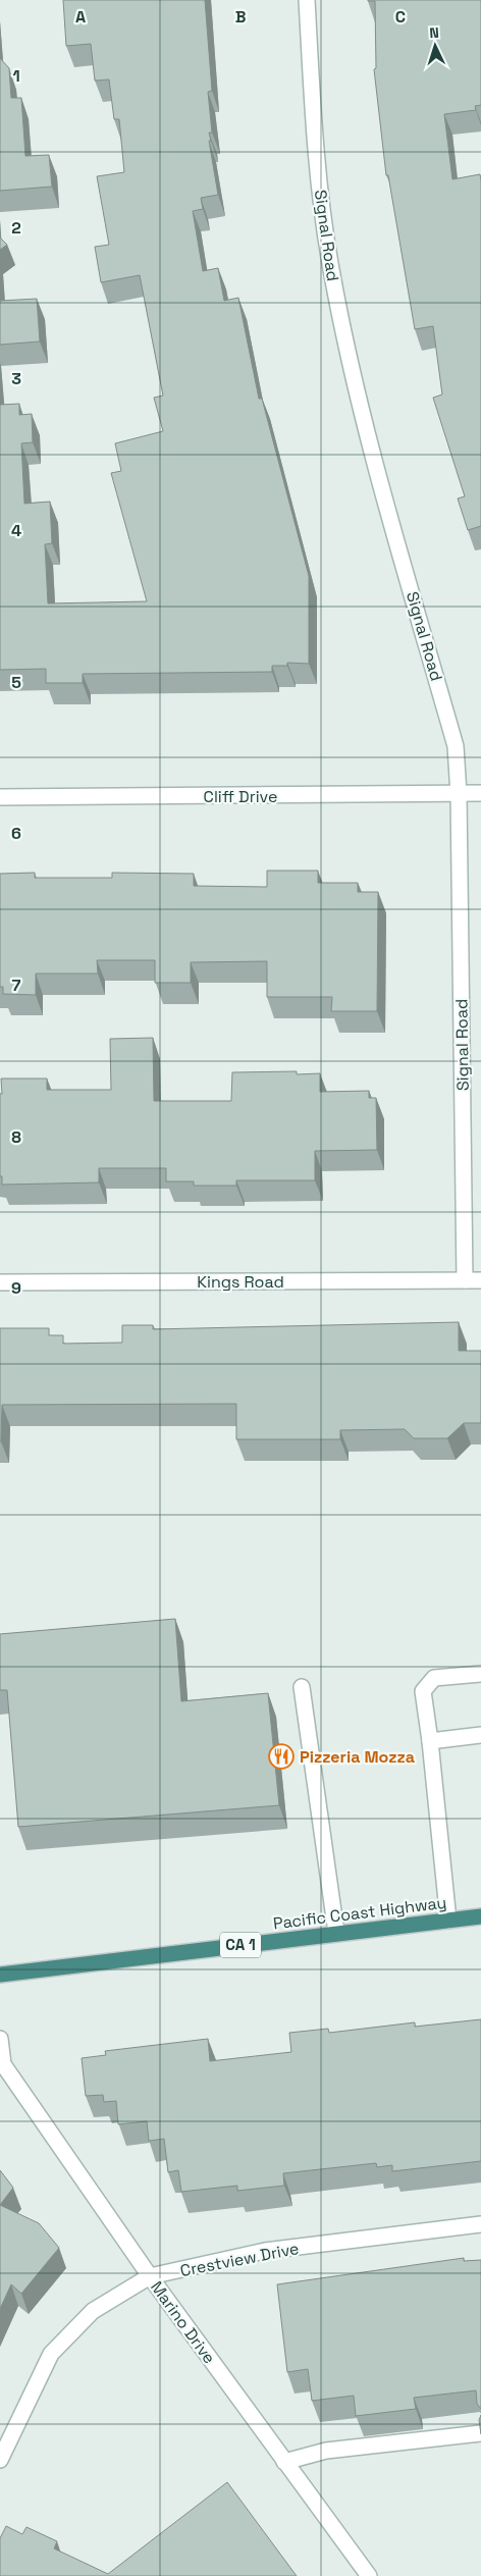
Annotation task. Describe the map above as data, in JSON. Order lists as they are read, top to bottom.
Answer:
{
  "streets": {
    "highway": ["Pacific Coast Highway", "CA 1"],
    "street": [
      "Signal Road",
      "Cliff Drive",
      "Kings Road",
      "Crestview Drive",
      "Marino Drive"
    ]
  },
  "crossings": [
    ["Signal Road", "Cliff Drive"],
    ["Signal Road", "Kings Road"],
    ["Crestview Drive", "Marino Drive"]
  ],
  "places": {
    "restaurant": ["Pizzeria Mozza"]
  },
  "north": "top",
  "grid": {
    "columns": ["A", "B", "C"],
    "rows": [
      "1",
      "2",
      "3",
      "4",
      "5",
      "6",
      "7",
      "8",
      "9"
    ]
  }
}
